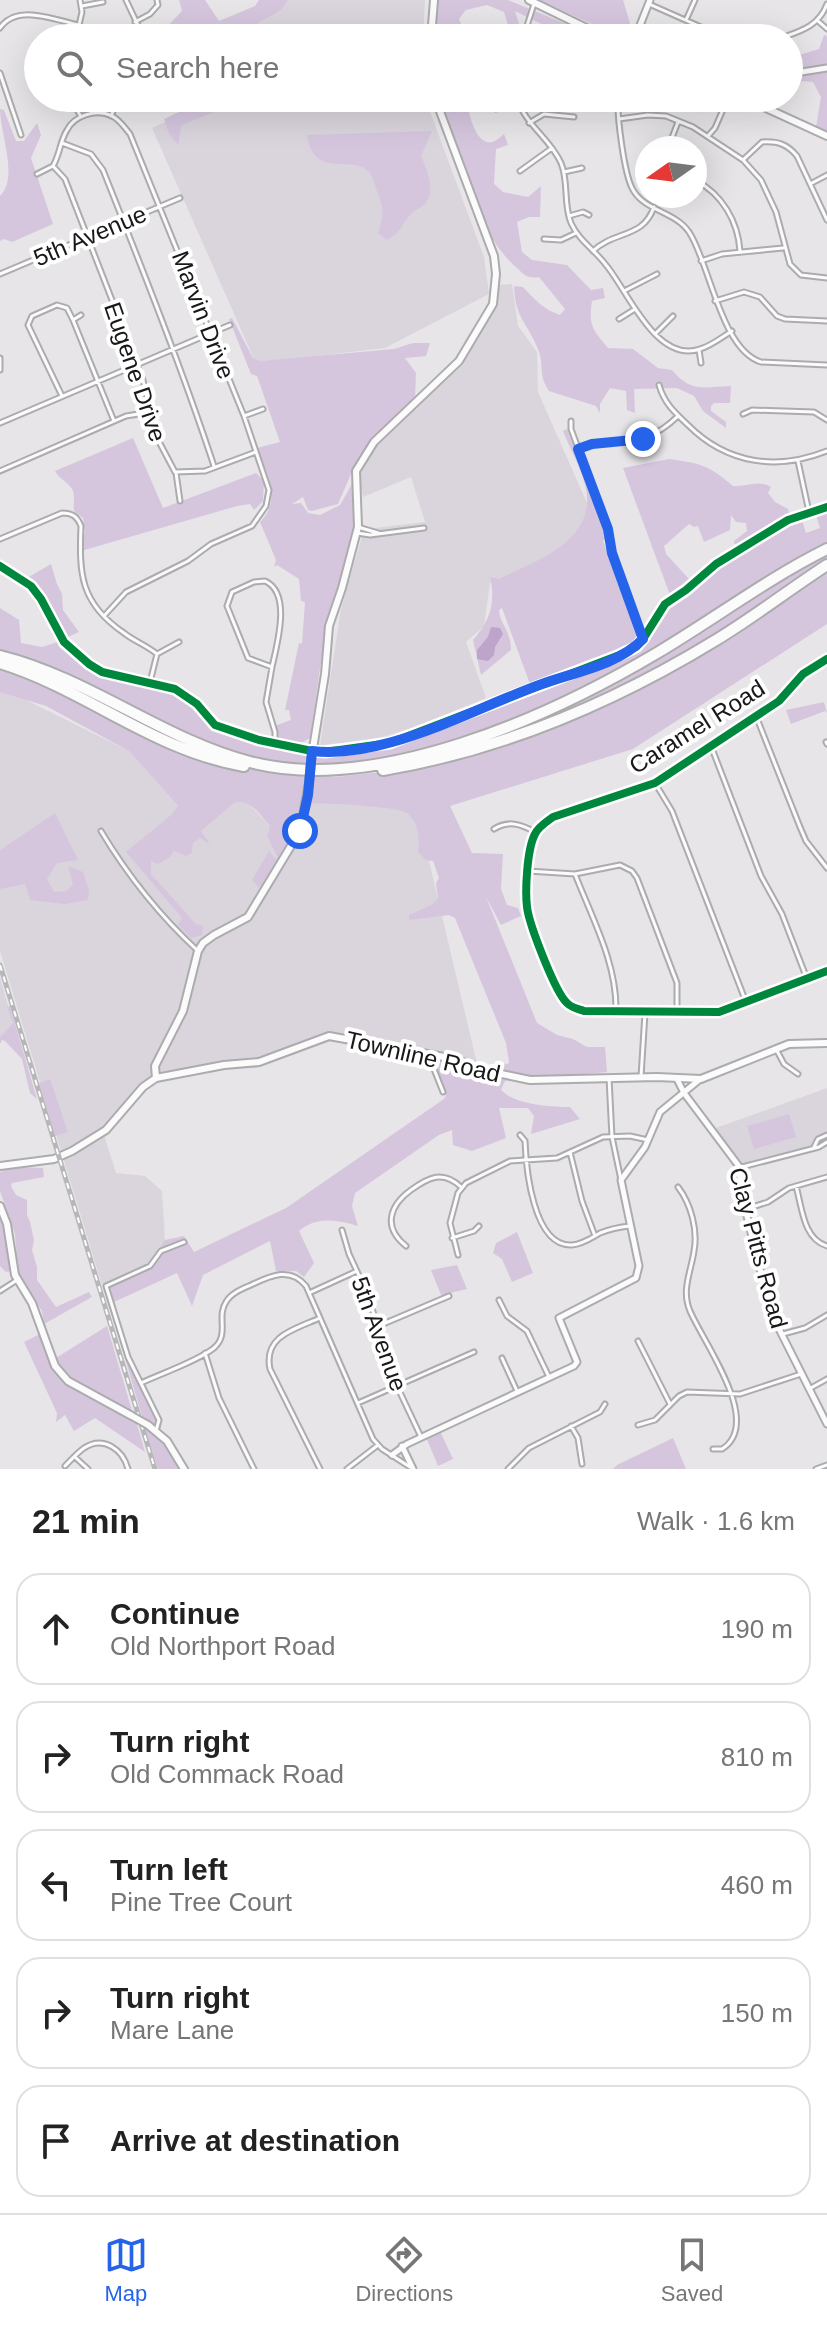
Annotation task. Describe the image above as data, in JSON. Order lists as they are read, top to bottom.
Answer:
{
  "streets": {
    "main road": ["Townline Road"],
    "street": [
      "5th Avenue",
      "Marvin Drive",
      "Eugene Drive",
      "Caramel Road",
      "Clay Pitts Road"
    ]
  },
  "crossings": [
    ["5th Avenue", "Marvin Drive"],
    ["5th Avenue", "Eugene Drive"],
    ["Marvin Drive", "Eugene Drive"],
    ["Townline Road", "Clay Pitts Road"]
  ],
  "north": "left",
  "page": {
    "search": "Search here",
    "heading": ["21 min", "Walk · 1.6 km"],
    "list": [
      ["Continue", "Old Northport Road", "190 m"],
      ["Turn right", "Old Commack Road", "810 m"],
      ["Turn left", "Pine Tree Court", "460 m"],
      ["Turn right", "Mare Lane", "150 m"],
      "Arrive at destination"
    ],
    "nav": ["Map", "Directions", "Saved"]
  }
}
